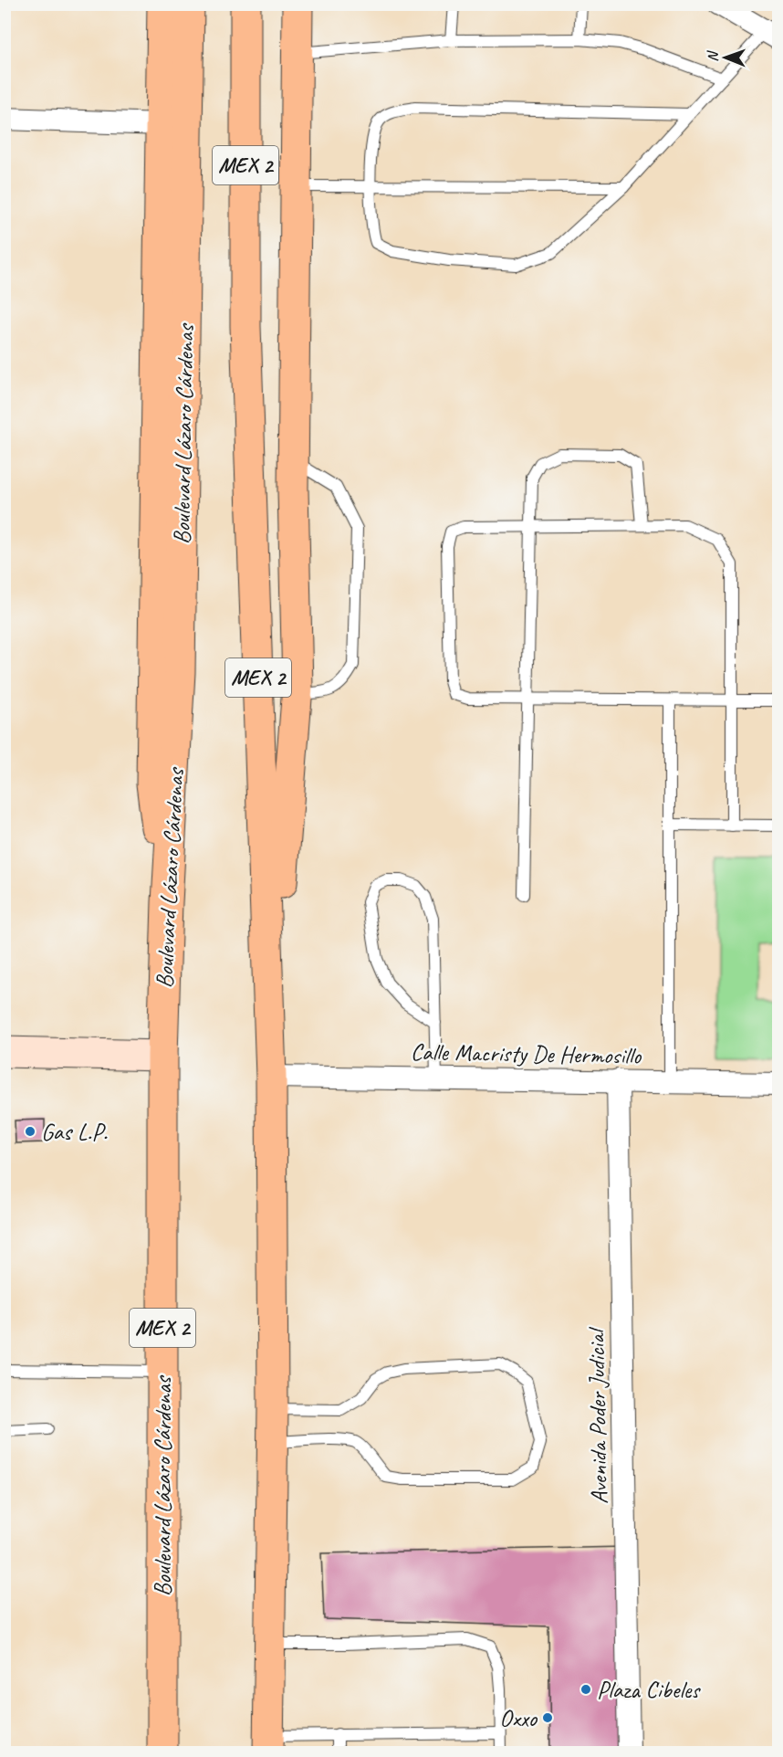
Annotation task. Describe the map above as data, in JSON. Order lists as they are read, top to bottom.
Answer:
{
  "streets": {
    "main road": ["MEX 2", "Boulevard Lázaro Cárdenas"],
    "street": ["Calle Macristy De Hermosillo", "Avenida Poder Judicial"]
  },
  "crossings": [
    ["MEX 2", "Calle Macristy De Hermosillo"],
    ["Calle Macristy De Hermosillo", "Avenida Poder Judicial"]
  ],
  "places": ["Gas L.P.", "Plaza Cibeles", "Oxxo"],
  "north": "left"
}
